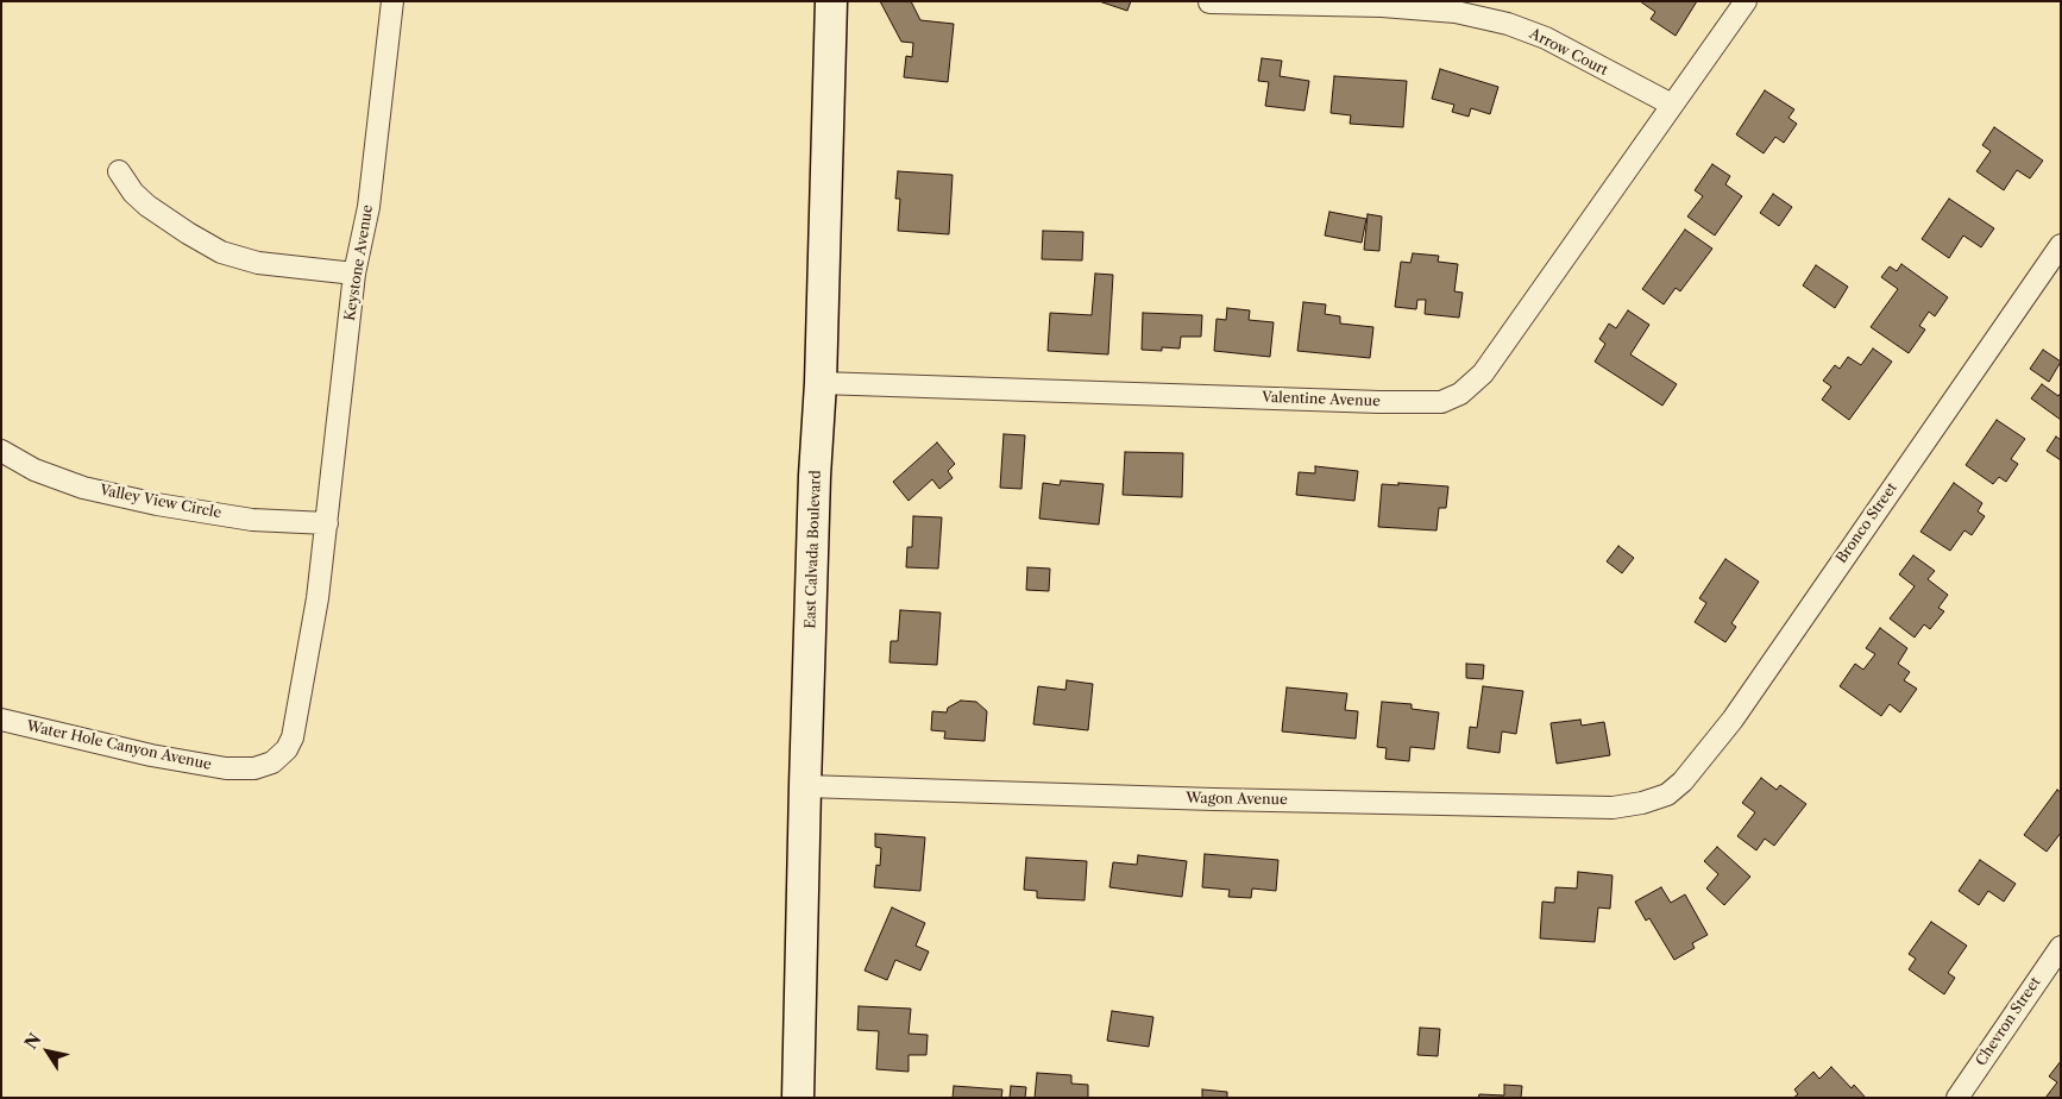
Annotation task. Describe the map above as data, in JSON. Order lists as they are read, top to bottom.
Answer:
{
  "streets": {
    "main road": ["East Calvada Boulevard"],
    "street": [
      "Arrow Court",
      "Keystone Avenue",
      "Valentine Avenue",
      "Valley View Circle",
      "Bronco Street",
      "Water Hole Canyon Avenue",
      "Wagon Avenue",
      "Chevron Street"
    ]
  },
  "crossings": [
    ["Arrow Court", "Valentine Avenue"],
    ["Keystone Avenue", "Valley View Circle"],
    ["Keystone Avenue", "Water Hole Canyon Avenue"],
    ["Valentine Avenue", "East Calvada Boulevard"],
    ["Valley View Circle", "Water Hole Canyon Avenue"],
    ["Bronco Street", "Wagon Avenue"],
    ["East Calvada Boulevard", "Wagon Avenue"]
  ],
  "north": "top left"
}
